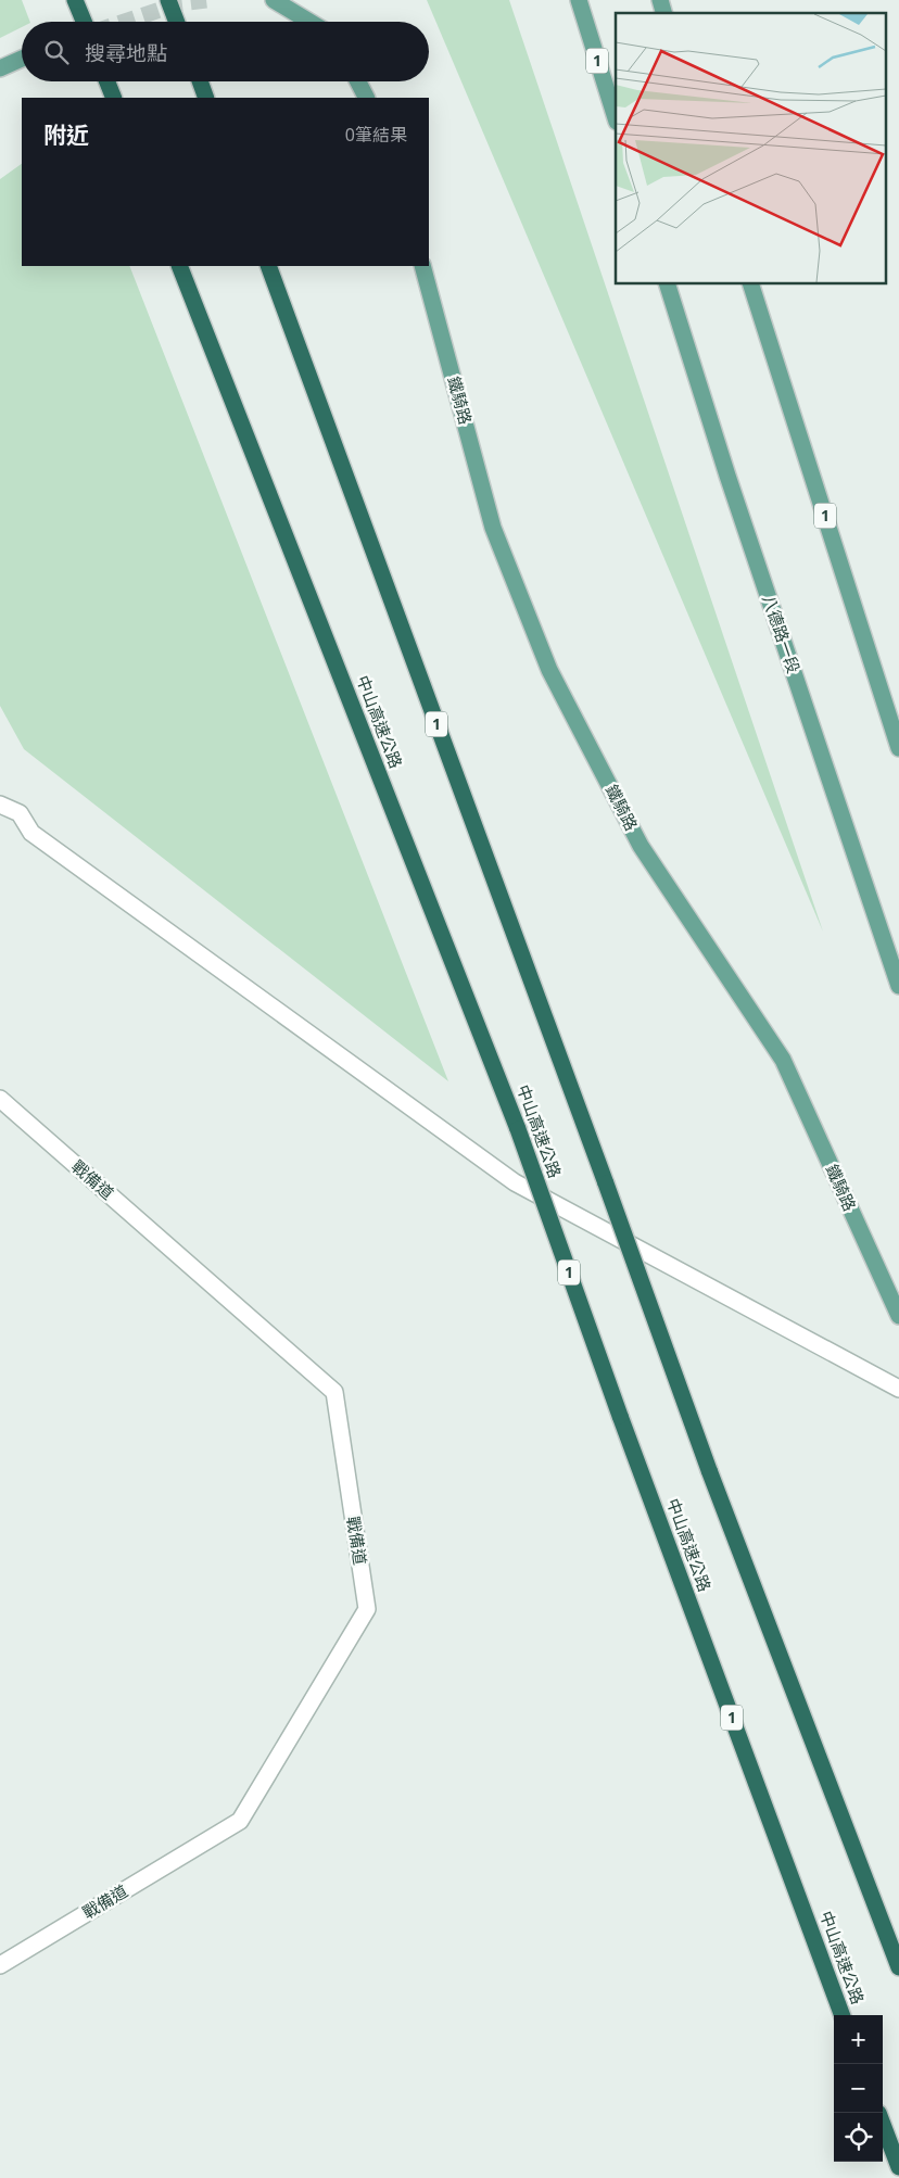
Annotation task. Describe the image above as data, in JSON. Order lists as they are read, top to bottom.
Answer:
{
  "streets": {
    "highway": ["1", "中山高速公路"],
    "main road": ["鐵騎路", "八德路一段"],
    "lane": ["戰備道"]
  },
  "page": {
    "search": "搜尋地點",
    "heading": ["附近", "0筆結果"],
    "map_buttons": ["+", "−"]
  }
}
